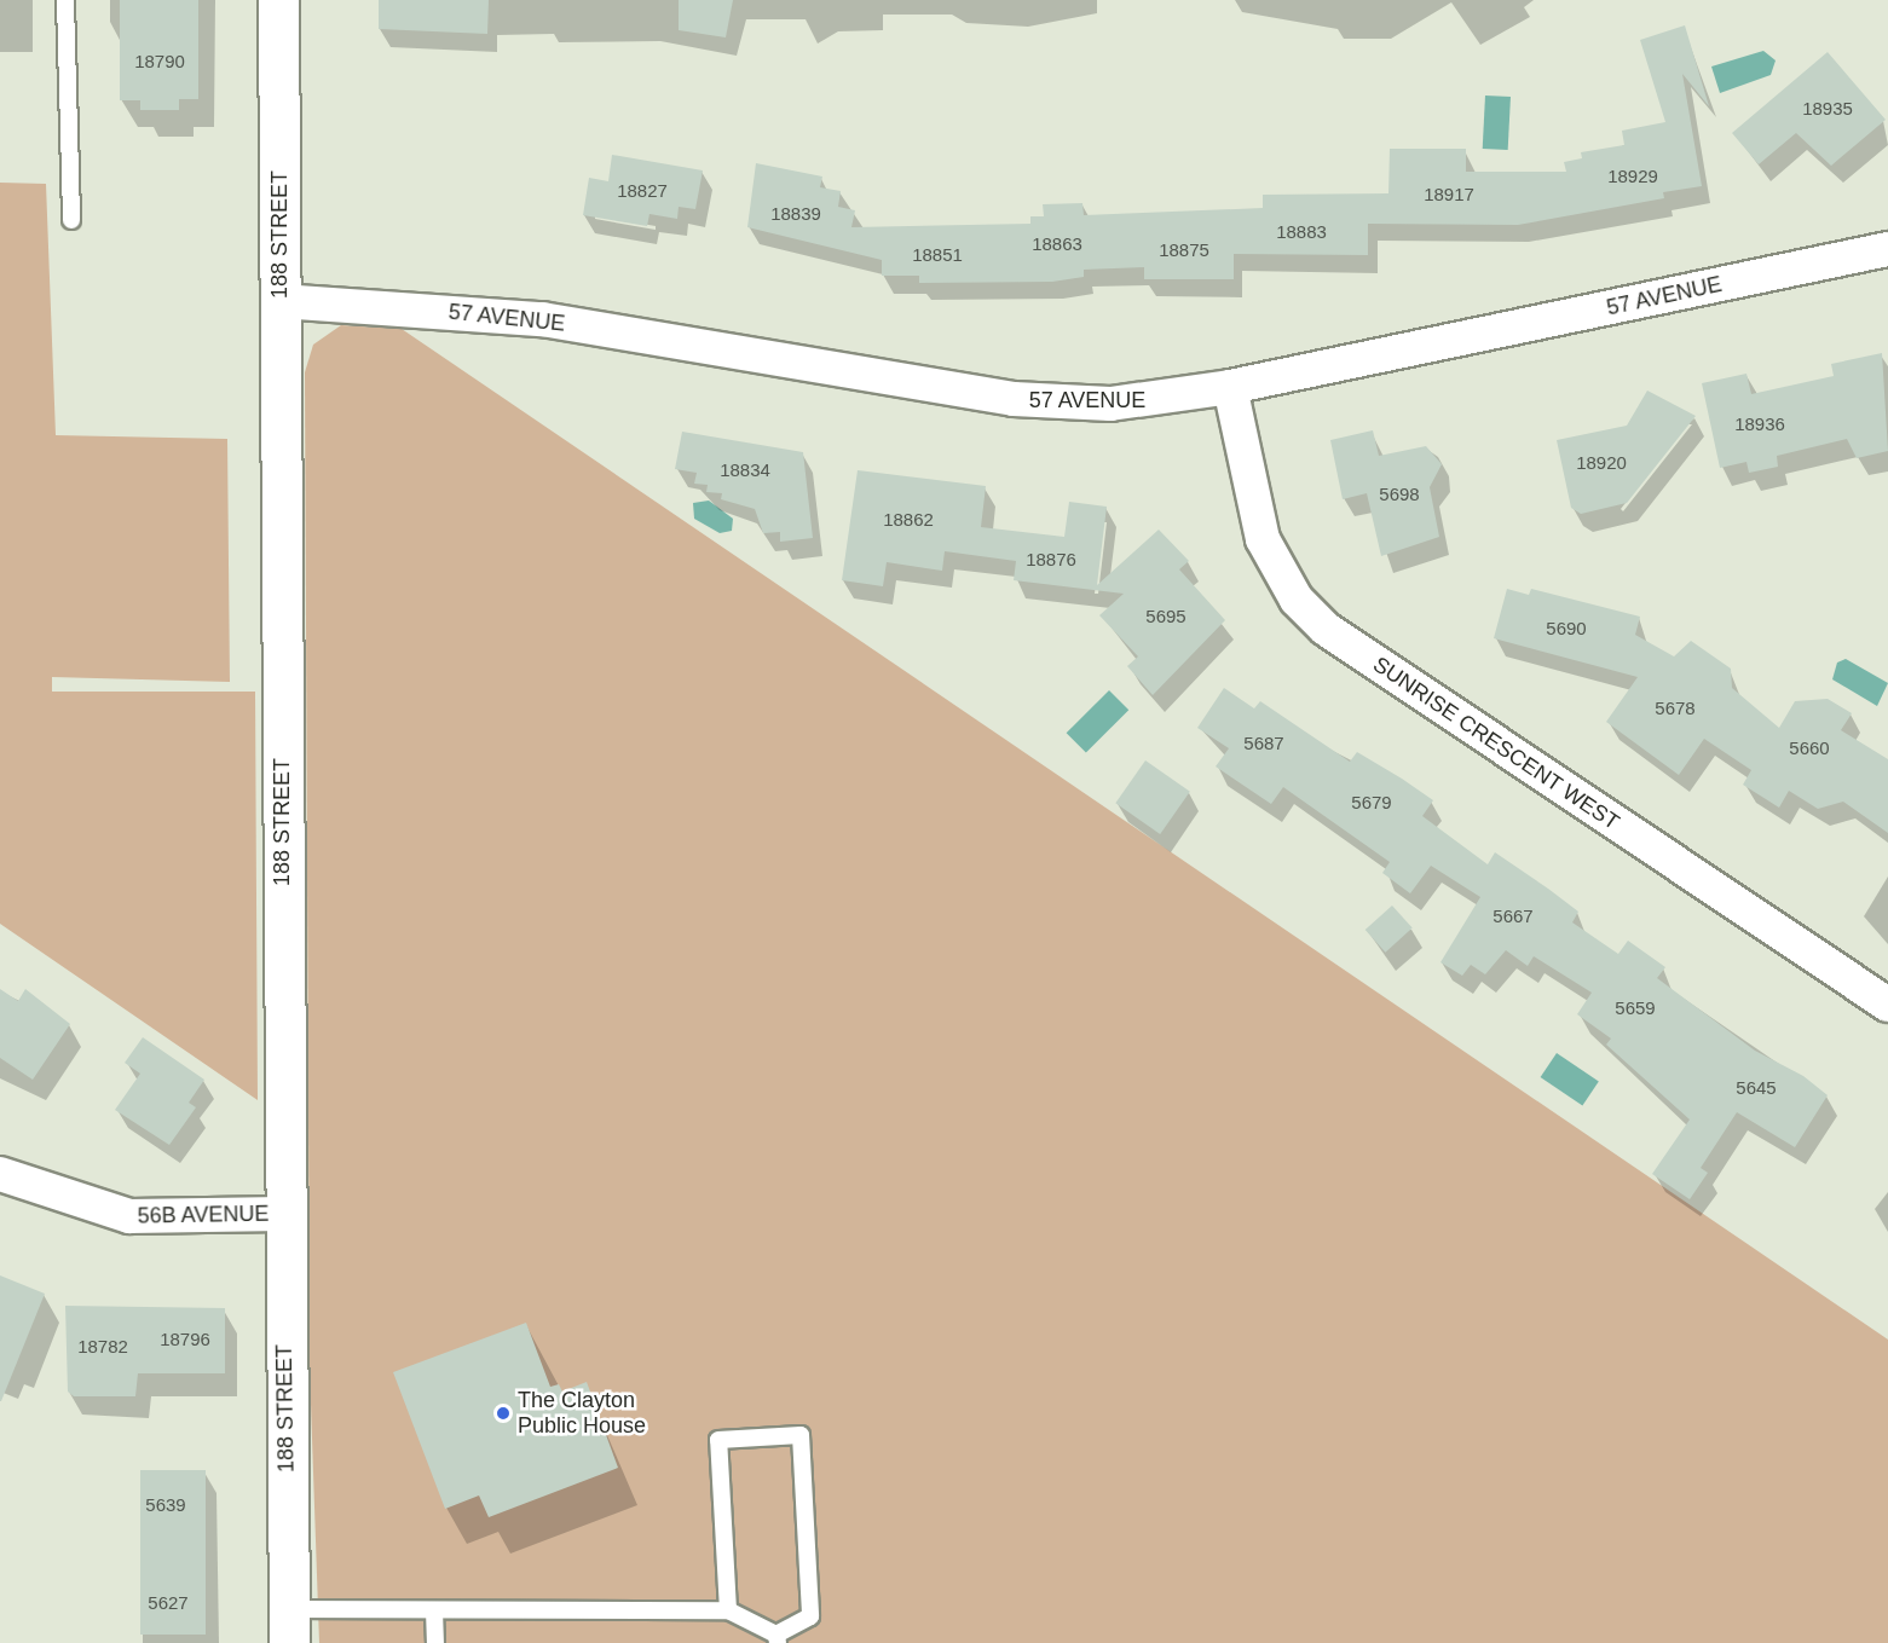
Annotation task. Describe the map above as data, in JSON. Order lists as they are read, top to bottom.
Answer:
{
  "streets": {
    "street": [
      "188 STREET",
      "57 AVENUE",
      "SUNRISE CRESCENT WEST",
      "56B AVENUE"
    ]
  },
  "crossings": [
    ["188 STREET", "57 AVENUE"],
    ["188 STREET", "56B AVENUE"],
    ["57 AVENUE", "SUNRISE CRESCENT WEST"]
  ],
  "places": ["The Clayton Public House"],
  "house_numbers": [
    "18790",
    "18935",
    "18929",
    "18827",
    "18917",
    "18839",
    "18883",
    "18863",
    "18875",
    "18851",
    "18936",
    "18920",
    "18834",
    "5698",
    "18862",
    "18876",
    "5695",
    "5690",
    "5678",
    "5687",
    "5660",
    "5679",
    "5667",
    "5659",
    "5645",
    "18796",
    "18782",
    "5639",
    "5627"
  ]
}
